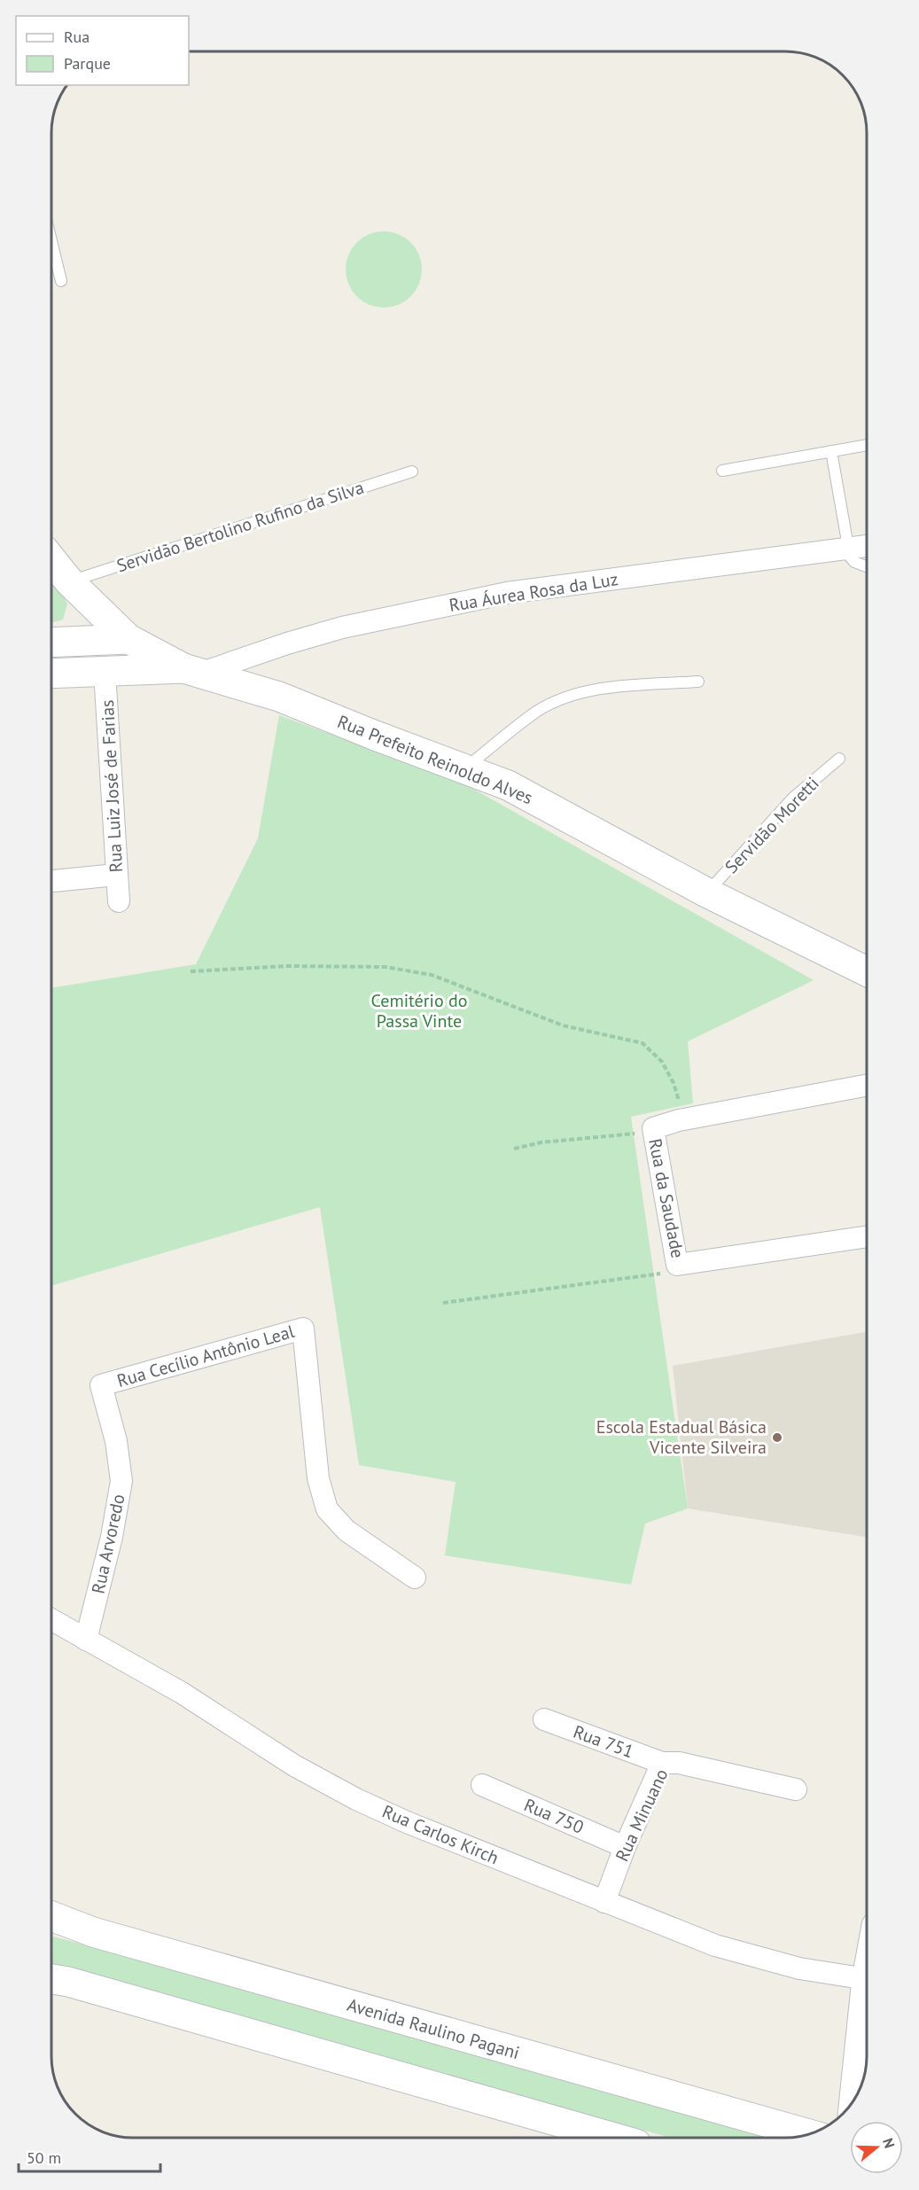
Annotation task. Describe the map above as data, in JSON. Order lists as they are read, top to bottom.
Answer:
{
  "streets": {
    "main road": ["Rua Prefeito Reinoldo Alves", "Avenida Raulino Pagani"],
    "street": [
      "Rua Áurea Rosa da Luz",
      "Rua Luiz José de Farias",
      "Rua da Saudade",
      "Rua Cecílio Antônio Leal",
      "Rua Arvoredo",
      "Rua 751",
      "Rua Minuano",
      "Rua 750",
      "Rua Carlos Kirch"
    ],
    "lane": ["Servidão Bertolino Rufino da Silva", "Servidão Moretti"]
  },
  "crossings": [
    ["Rua Áurea Rosa da Luz", "Rua Prefeito Reinoldo Alves"],
    ["Rua Prefeito Reinoldo Alves", "Servidão Moretti"],
    ["Rua Cecílio Antônio Leal", "Rua Arvoredo"],
    ["Rua Arvoredo", "Rua Carlos Kirch"],
    ["Rua 751", "Rua Minuano"],
    ["Rua Minuano", "Rua 750"],
    ["Rua Minuano", "Rua Carlos Kirch"]
  ],
  "parks": ["Cemitério do Passa Vinte"],
  "places": ["Escola Estadual Básica Vicente Silveira"],
  "legend": ["Rua", "Parque"],
  "scale_bar": "50 m",
  "north": "right"
}
